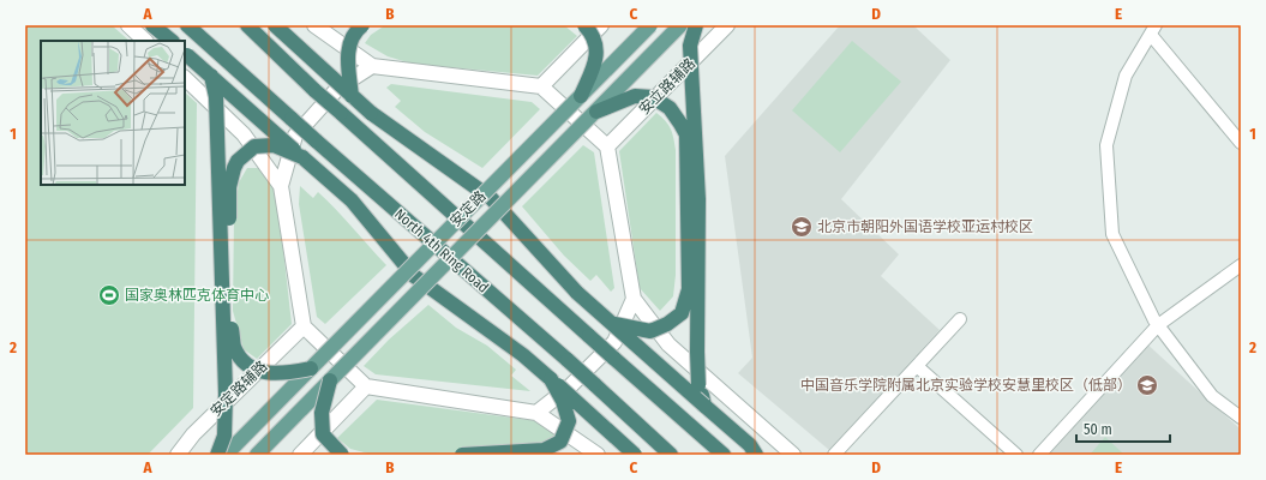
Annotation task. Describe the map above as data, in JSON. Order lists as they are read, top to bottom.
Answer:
{
  "streets": {
    "highway": ["North 4th Ring Road"],
    "main road": ["安定路"],
    "street": ["安立路辅路", "安定路辅路"]
  },
  "places": {
    "school or university": ["北京市朝阳外国语学校亚运村校区", "中国音乐学院附属北京实验学校安慧里校区（低部）"],
    "sports": ["国家奥林匹克体育中心"]
  },
  "scale_bar": "50 m",
  "grid": {
    "columns": [
      "A",
      "B",
      "C",
      "D",
      "E"
    ],
    "rows": ["1", "2"]
  }
}
